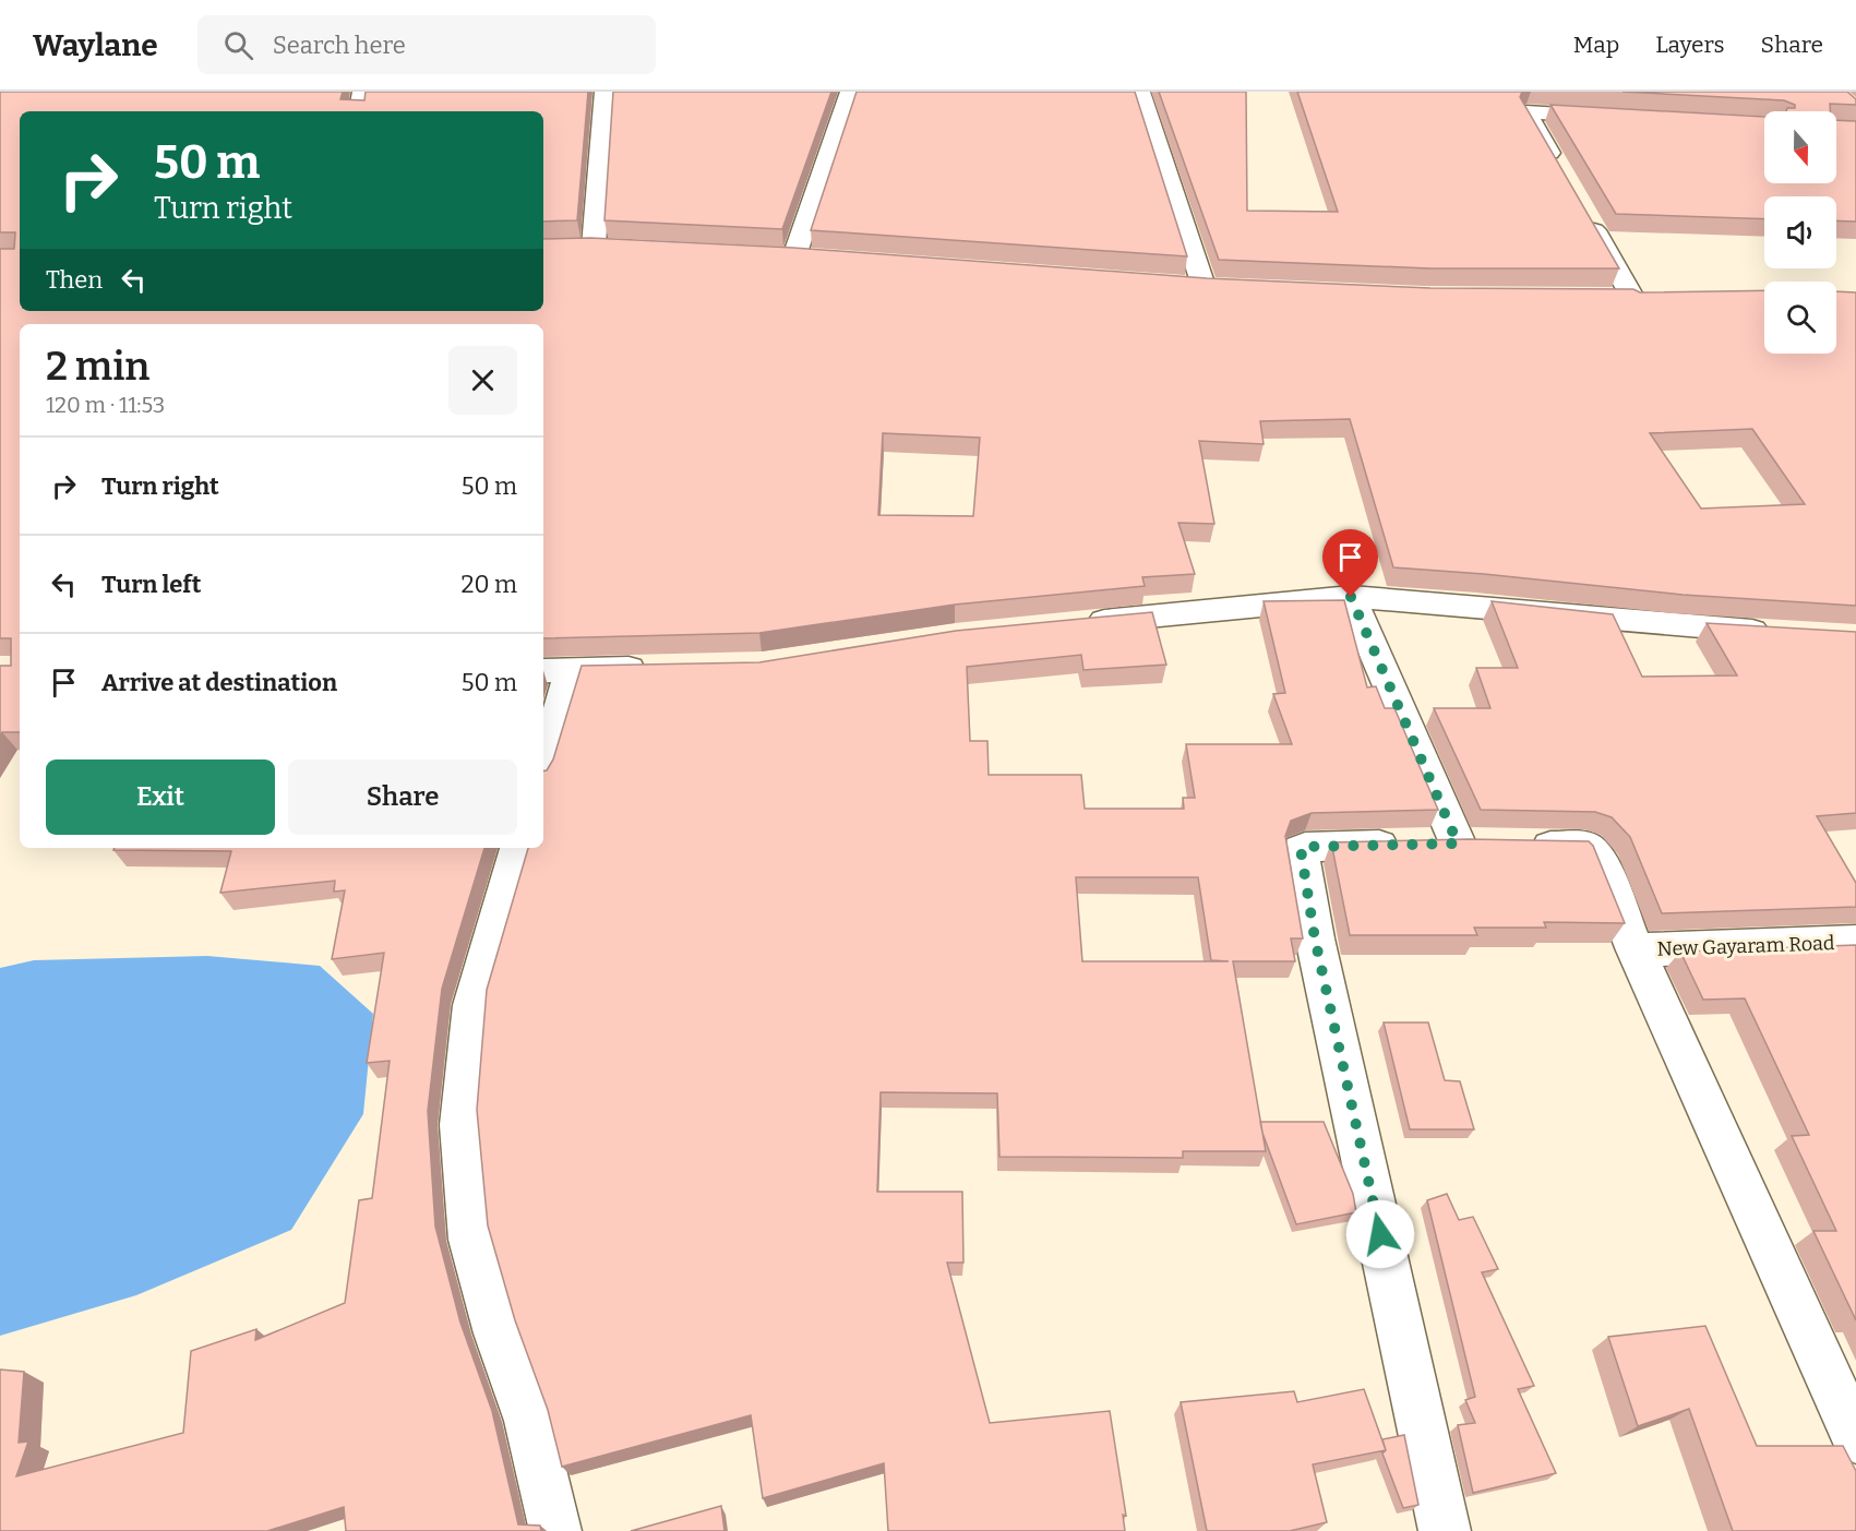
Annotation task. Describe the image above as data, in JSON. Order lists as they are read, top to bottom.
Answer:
{
  "streets": {
    "street": ["New Gayaram Road"]
  },
  "north": "bottom",
  "page": {
    "header": "Waylane",
    "search": "Search here",
    "nav": ["Map", "Layers", "Share"],
    "turn": ["50 m", "Turn right"],
    "then": "Then",
    "heading": ["2 min", "120 m · 11:53"],
    "list": [
      {
        "name": "Turn right",
        "value": "50 m"
      },
      {
        "name": "Turn left",
        "value": "20 m"
      },
      {
        "name": "Arrive at destination",
        "value": "50 m"
      }
    ],
    "buttons": ["Exit", "Share"]
  }
}
